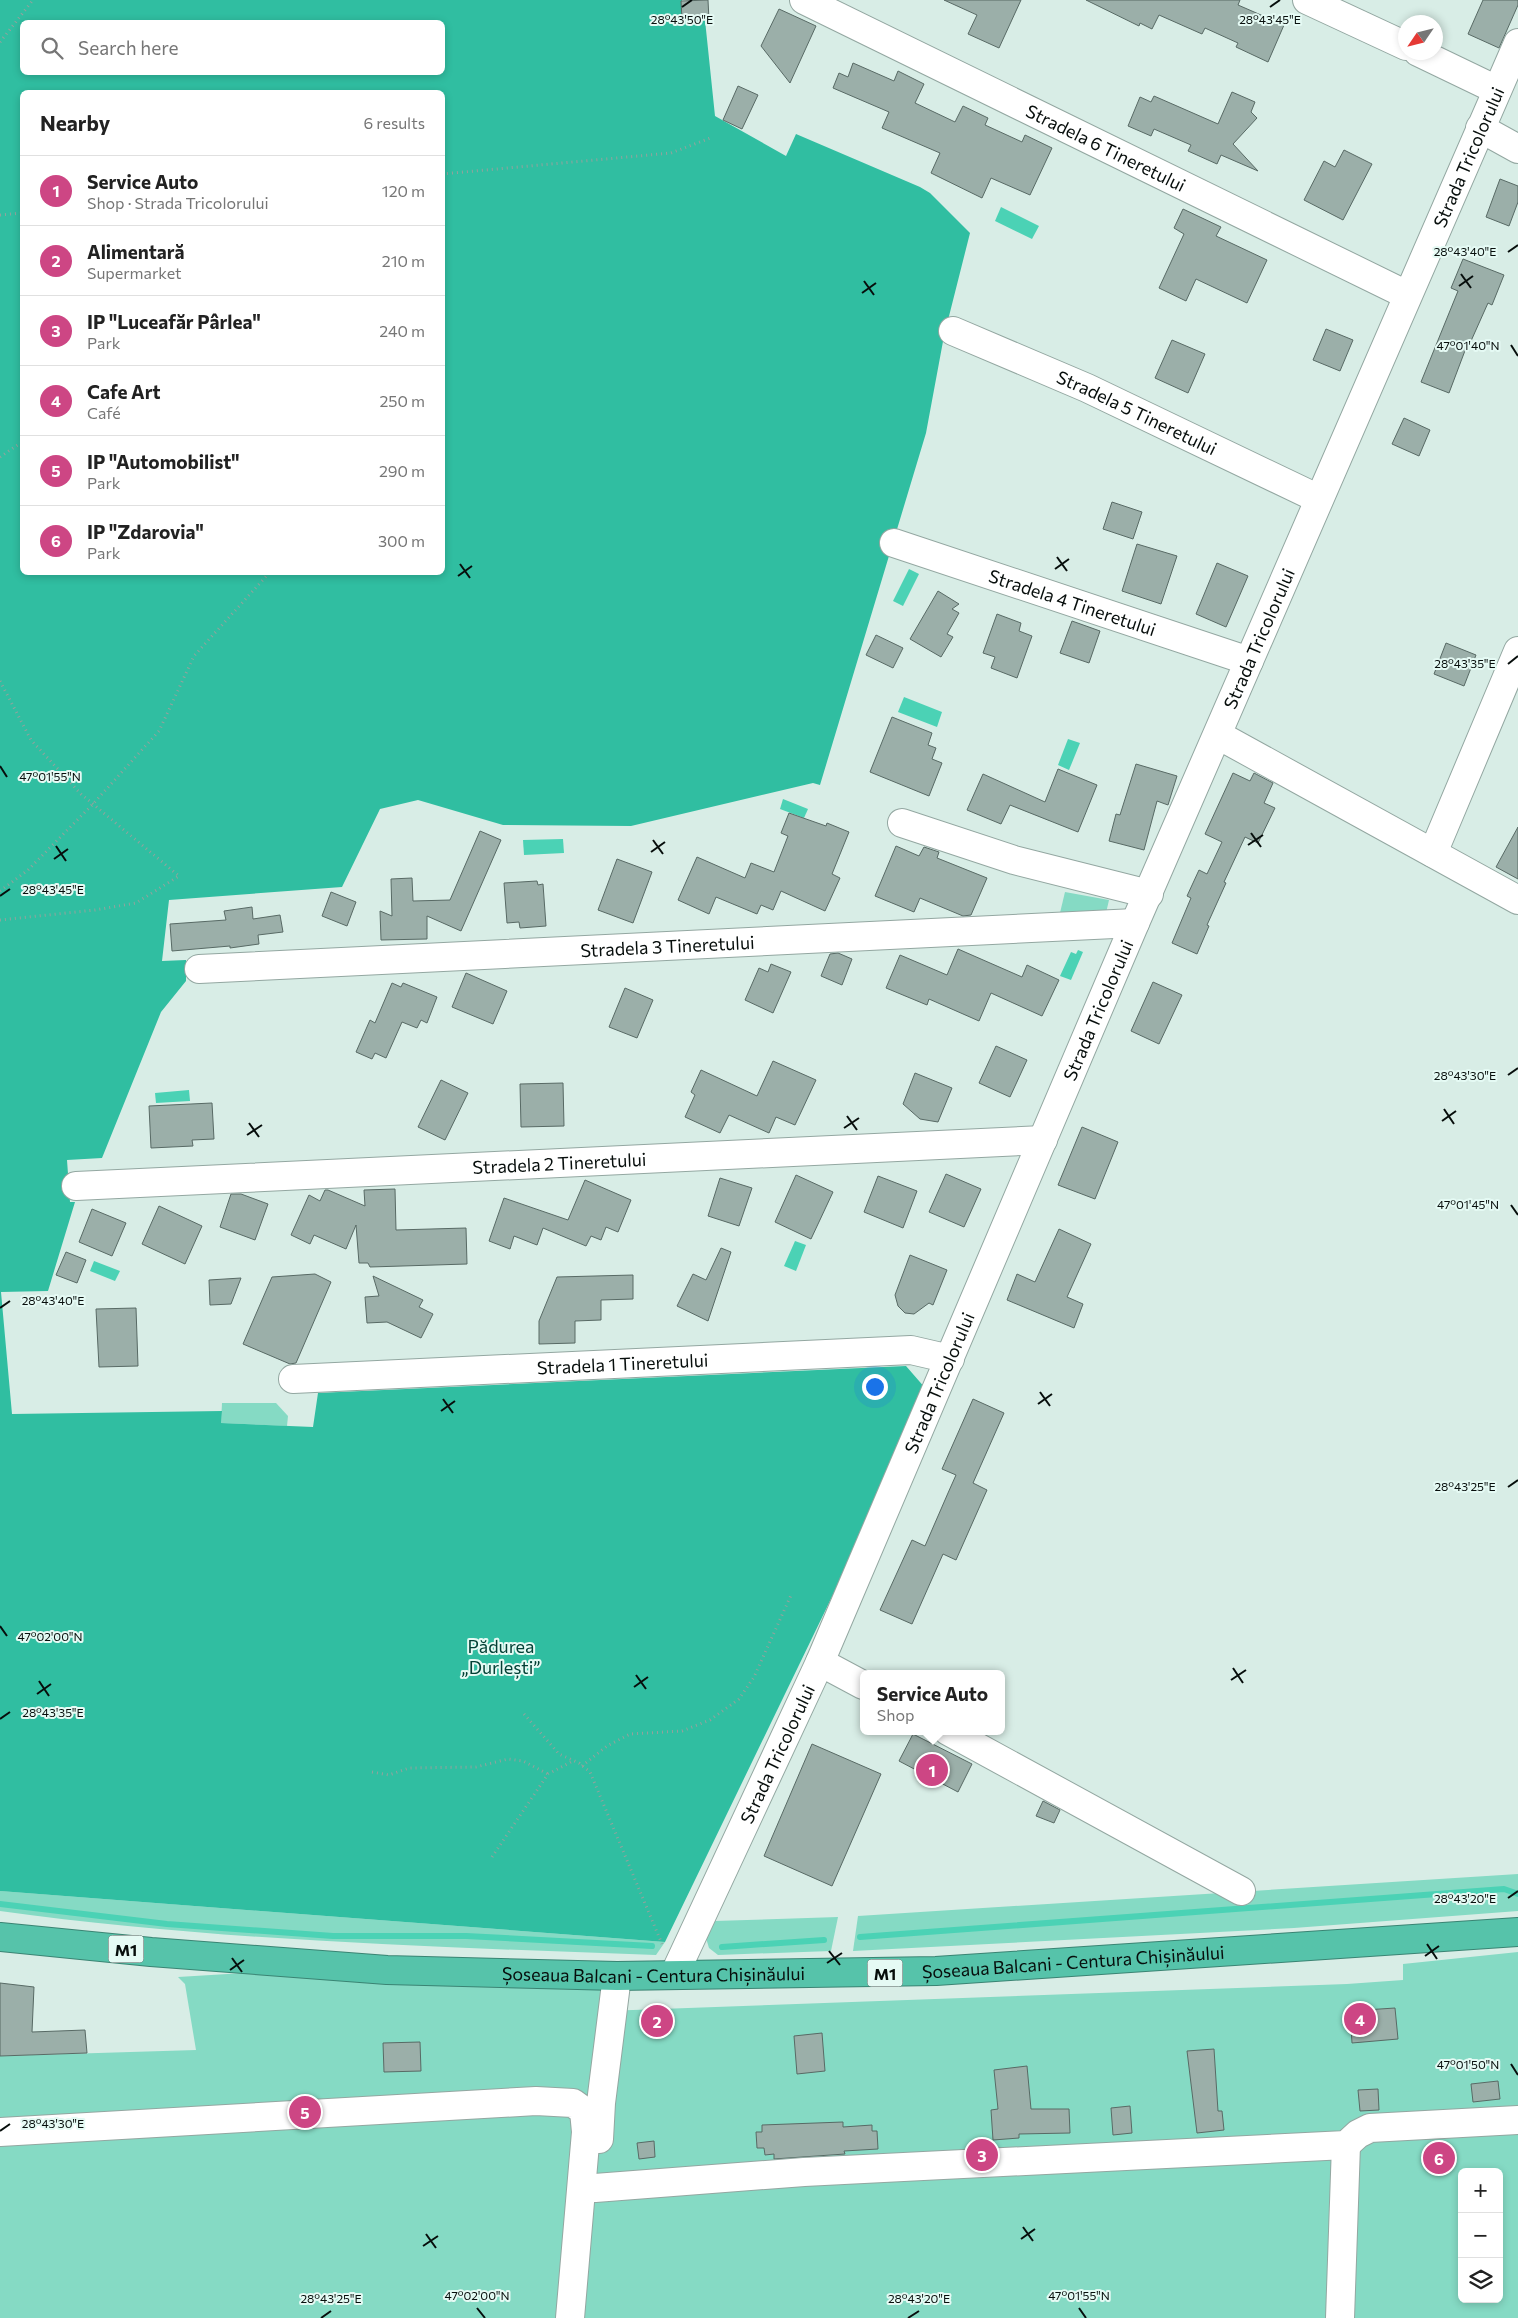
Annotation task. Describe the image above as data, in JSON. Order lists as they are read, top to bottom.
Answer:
{
  "streets": {
    "highway": ["M1", "Șoseaua Balcani - Centura Chișinăului"],
    "street": [
      "Stradela 6 Tineretului",
      "Strada Tricolorului",
      "Stradela 5 Tineretului",
      "Stradela 4 Tineretului",
      "Stradela 3 Tineretului",
      "Stradela 2 Tineretului",
      "Stradela 1 Tineretului"
    ]
  },
  "crossings": [
    ["Stradela 6 Tineretului", "Strada Tricolorului"],
    ["Strada Tricolorului", "Stradela 5 Tineretului"],
    ["Strada Tricolorului", "Stradela 4 Tineretului"],
    ["Strada Tricolorului", "Stradela 3 Tineretului"],
    ["Strada Tricolorului", "Stradela 2 Tineretului"],
    ["Strada Tricolorului", "Stradela 1 Tineretului"],
    ["Strada Tricolorului", "Șoseaua Balcani - Centura Chișinăului"]
  ],
  "parks": ["Pădurea „Durlești”"],
  "north": "bottom left",
  "page": {
    "search": "Search here",
    "heading": ["Nearby", "6 results"],
    "list": [
      {
        "mark": "1",
        "name": "Service Auto",
        "note": "Shop · Strada Tricolorului",
        "value": "120 m"
      },
      {
        "mark": "2",
        "name": "Alimentară",
        "note": "Supermarket",
        "value": "210 m"
      },
      {
        "mark": "3",
        "name": "IP \"Luceafăr Pârlea\"",
        "note": "Park",
        "value": "240 m"
      },
      {
        "mark": "4",
        "name": "Cafe Art",
        "note": "Café",
        "value": "250 m"
      },
      {
        "mark": "5",
        "name": "IP \"Automobilist\"",
        "note": "Park",
        "value": "290 m"
      },
      {
        "mark": "6",
        "name": "IP \"Zdarovia\"",
        "note": "Park",
        "value": "300 m"
      }
    ],
    "popup": ["Service Auto", "Shop"],
    "pins": [
      "1",
      "4",
      "2",
      "5",
      "3",
      "6"
    ],
    "map_buttons": ["+", "−"]
  },
  "coordinates": [
    "28°43'50\"E",
    "28°43'45\"E",
    "28°43'40\"E",
    "47°01'40\"N",
    "28°43'35\"E",
    "47°01'55\"N",
    "28°43'30\"E",
    "47°01'45\"N",
    "28°43'25\"E",
    "47°02'00\"N",
    "28°43'20\"E",
    "47°01'50\"N"
  ]
}
